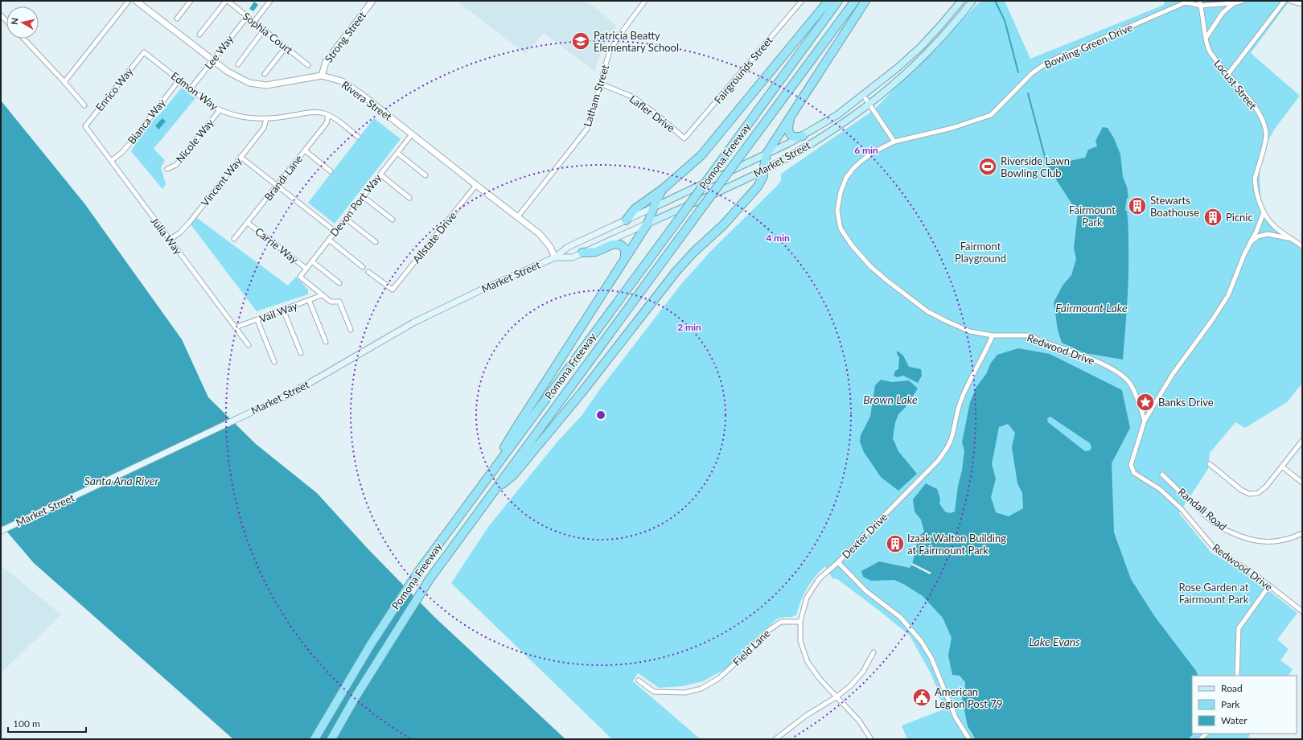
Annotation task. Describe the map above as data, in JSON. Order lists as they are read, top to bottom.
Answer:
{
  "streets": {
    "highway": ["Pomona Freeway"],
    "main road": ["Market Street"],
    "street": [
      "Sophia Court",
      "Strong Street",
      "Bowling Green Drive",
      "Lee Way",
      "Fairgrounds Street",
      "Locust Street",
      "Enrico Way",
      "Edmon Way",
      "Latham Street",
      "Rivera Street",
      "Lafler Drive",
      "Bianca Way",
      "Nicole Way",
      "Brandi Lane",
      "Vincent Way",
      "Devon Port Way",
      "Julia Way",
      "Allstate Drive",
      "Carrie Way",
      "Vail Way",
      "Redwood Drive",
      "Randall Road",
      "Dexter Drive",
      "Field Lane"
    ]
  },
  "crossings": [
    ["Sophia Court", "Lee Way"],
    ["Strong Street", "Rivera Street"],
    ["Bowling Green Drive", "Locust Street"],
    ["Bowling Green Drive", "Redwood Drive"],
    ["Lee Way", "Edmon Way"],
    ["Lee Way", "Rivera Street"],
    ["Fairgrounds Street", "Lafler Drive"],
    ["Enrico Way", "Edmon Way"],
    ["Enrico Way", "Julia Way"],
    ["Edmon Way", "Bianca Way"],
    ["Edmon Way", "Nicole Way"],
    ["Edmon Way", "Brandi Lane"],
    ["Edmon Way", "Vincent Way"],
    ["Latham Street", "Rivera Street"],
    ["Latham Street", "Lafler Drive"],
    ["Rivera Street", "Market Street"],
    ["Rivera Street", "Devon Port Way"],
    ["Rivera Street", "Allstate Drive"],
    ["Bianca Way", "Julia Way"],
    ["Brandi Lane", "Carrie Way"],
    ["Vincent Way", "Julia Way"],
    ["Devon Port Way", "Carrie Way"],
    ["Devon Port Way", "Vail Way"],
    ["Julia Way", "Vail Way"],
    ["Redwood Drive", "Dexter Drive"]
  ],
  "water": [
    "Fairmount Lake",
    "Brown Lake",
    "Santa Ana River",
    "Lake Evans"
  ],
  "parks": ["Fairmount Park", "Fairmont Playground", "Rose Garden at Fairmount Park"],
  "places": {
    "school or university": ["Patricia Beatty Elementary School"],
    "sports": ["Riverside Lawn Bowling Club"],
    "building": ["Stewarts Boathouse", "Picnic", "Izaak Walton Building at Fairmount Park"],
    "place": ["Banks Drive"],
    "public building": ["American Legion Post 79"]
  },
  "legend": ["Road", "Park", "Water"],
  "scale_bar": "100 m",
  "north": "left",
  "rings": ["6 min", "4 min", "2 min"]
}
